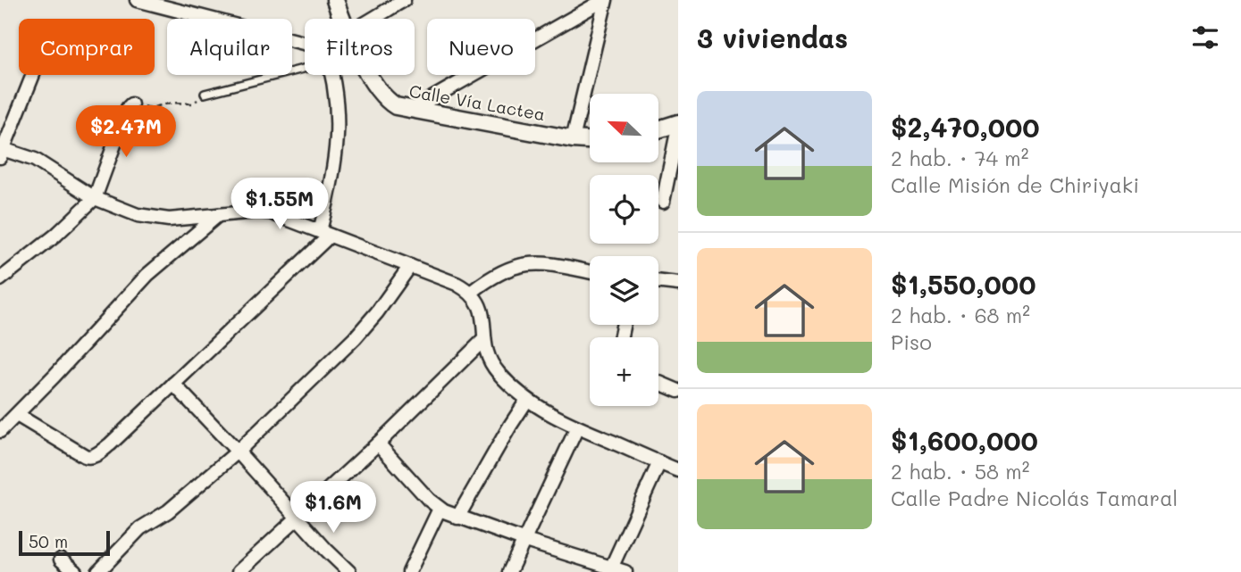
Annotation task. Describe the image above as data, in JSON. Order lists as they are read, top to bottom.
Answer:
{
  "streets": {
    "street": ["Calle Vía Lactea"]
  },
  "scale_bar": "50 m",
  "north": "top left",
  "page": {
    "heading": "3 viviendas",
    "chip": [
      "Comprar",
      "Alquilar",
      "Filtros",
      "Nuevo"
    ],
    "list": [
      {
        "name": "$2,470,000",
        "note": "2 hab. · 74 m² · Calle Misión de Chiriyaki"
      },
      {
        "name": "$1,550,000",
        "note": "2 hab. · 68 m² · Piso"
      },
      {
        "name": "$1,600,000",
        "note": "2 hab. · 58 m² · Calle Padre Nicolás Tamaral"
      }
    ],
    "map_buttons": "+",
    "price": ["$2.47M", "$1.55M", "$1.6M"],
    "scale": "50 m"
  }
}
